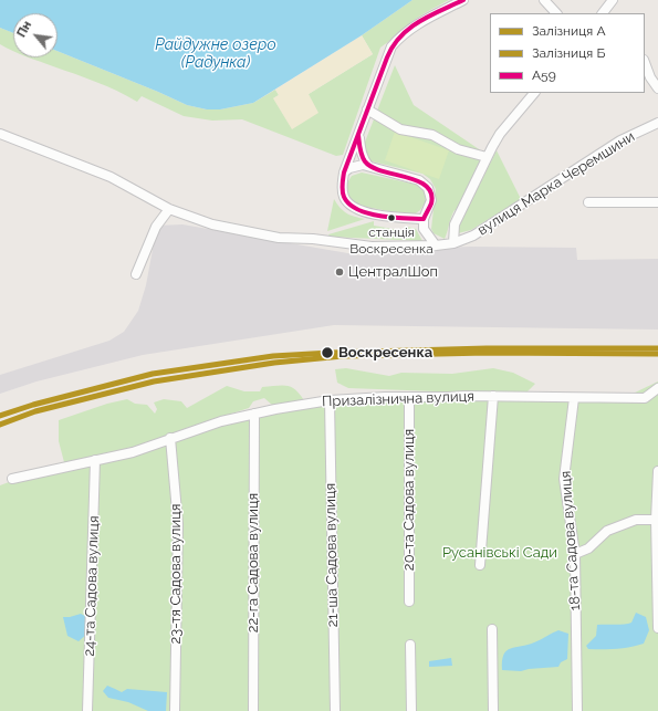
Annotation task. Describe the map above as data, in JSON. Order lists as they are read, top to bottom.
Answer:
{
  "streets": {
    "street": [
      "вулиця Марка Черемшини",
      "Призалізнична вулиця",
      "20-та Садова вулиця",
      "18-та Садова вулиця",
      "21-ша Садова вулиця",
      "22-га Садова вулиця",
      "23-тя Садова вулиця",
      "24-та Садова вулиця"
    ]
  },
  "crossings": [
    ["Призалізнична вулиця", "20-та Садова вулиця"],
    ["Призалізнична вулиця", "18-та Садова вулиця"],
    ["Призалізнична вулиця", "21-ша Садова вулиця"],
    ["Призалізнична вулиця", "22-га Садова вулиця"],
    ["Призалізнична вулиця", "23-тя Садова вулиця"],
    ["Призалізнична вулиця", "24-та Садова вулиця"]
  ],
  "water": ["Райдужне озеро (Радунка)"],
  "parks": ["Русанівські Сади"],
  "places": ["станція Воскресенка", "ЦентралШоп", "Воскресенка"],
  "lines": ["transit line А59", "rail line Б", "rail line A"],
  "legend": ["Залізниця A", "Залізниця Б", "А59"],
  "north": "top left"
}
